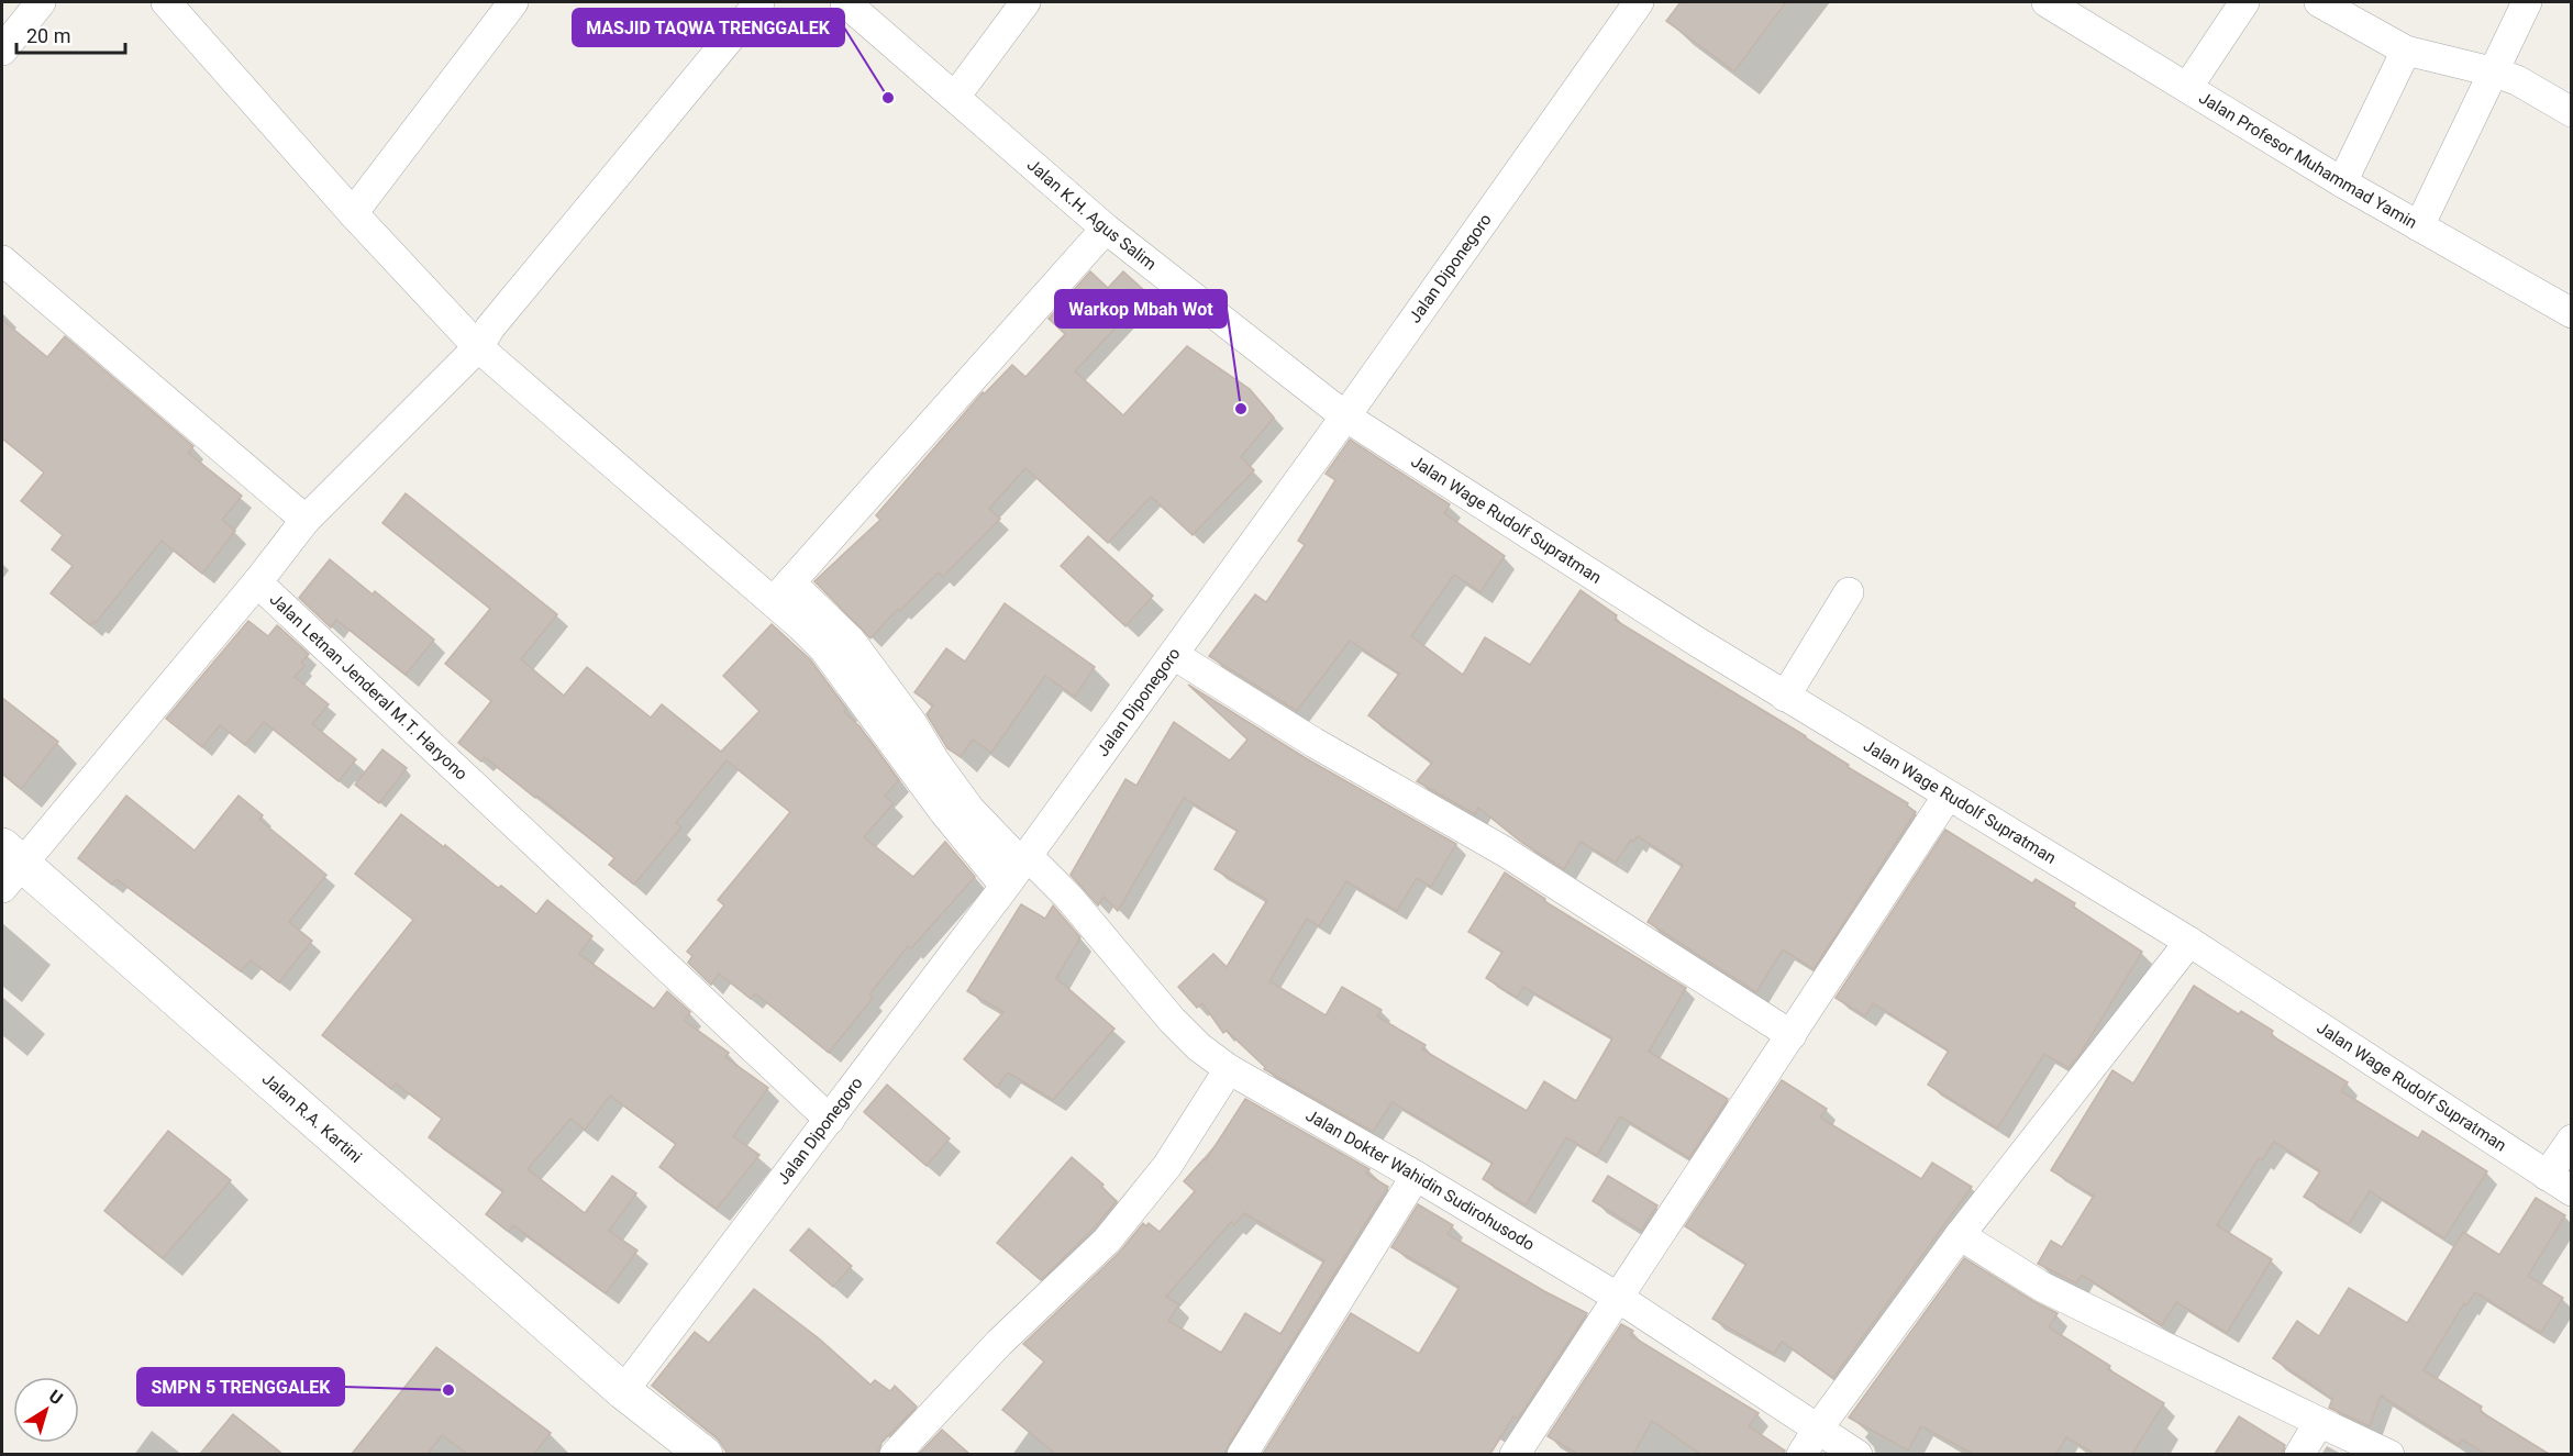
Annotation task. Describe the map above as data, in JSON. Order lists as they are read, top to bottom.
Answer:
{
  "streets": {
    "street": [
      "Jalan Profesor Muhammad Yamin",
      "Jalan K.H. Agus Salim",
      "Jalan Diponegoro",
      "Jalan Wage Rudolf Supratman",
      "Jalan Letnan Jenderal M.T. Haryono",
      "Jalan R.A. Kartini",
      "Jalan Dokter Wahidin Sudirohusodo"
    ]
  },
  "crossings": [
    ["Jalan K.H. Agus Salim", "Jalan Diponegoro"],
    ["Jalan K.H. Agus Salim", "Jalan Wage Rudolf Supratman"],
    ["Jalan Diponegoro", "Jalan Wage Rudolf Supratman"],
    ["Jalan Diponegoro", "Jalan Letnan Jenderal M.T. Haryono"],
    ["Jalan Diponegoro", "Jalan R.A. Kartini"],
    ["Jalan Diponegoro", "Jalan Dokter Wahidin Sudirohusodo"],
    ["Jalan Letnan Jenderal M.T. Haryono", "Jalan Dokter Wahidin Sudirohusodo"]
  ],
  "places": ["MASJID TAQWA TRENGGALEK", "Warkop Mbah Wot", "SMPN 5 TRENGGALEK"],
  "scale_bar": "20 m",
  "north": "top right"
}
